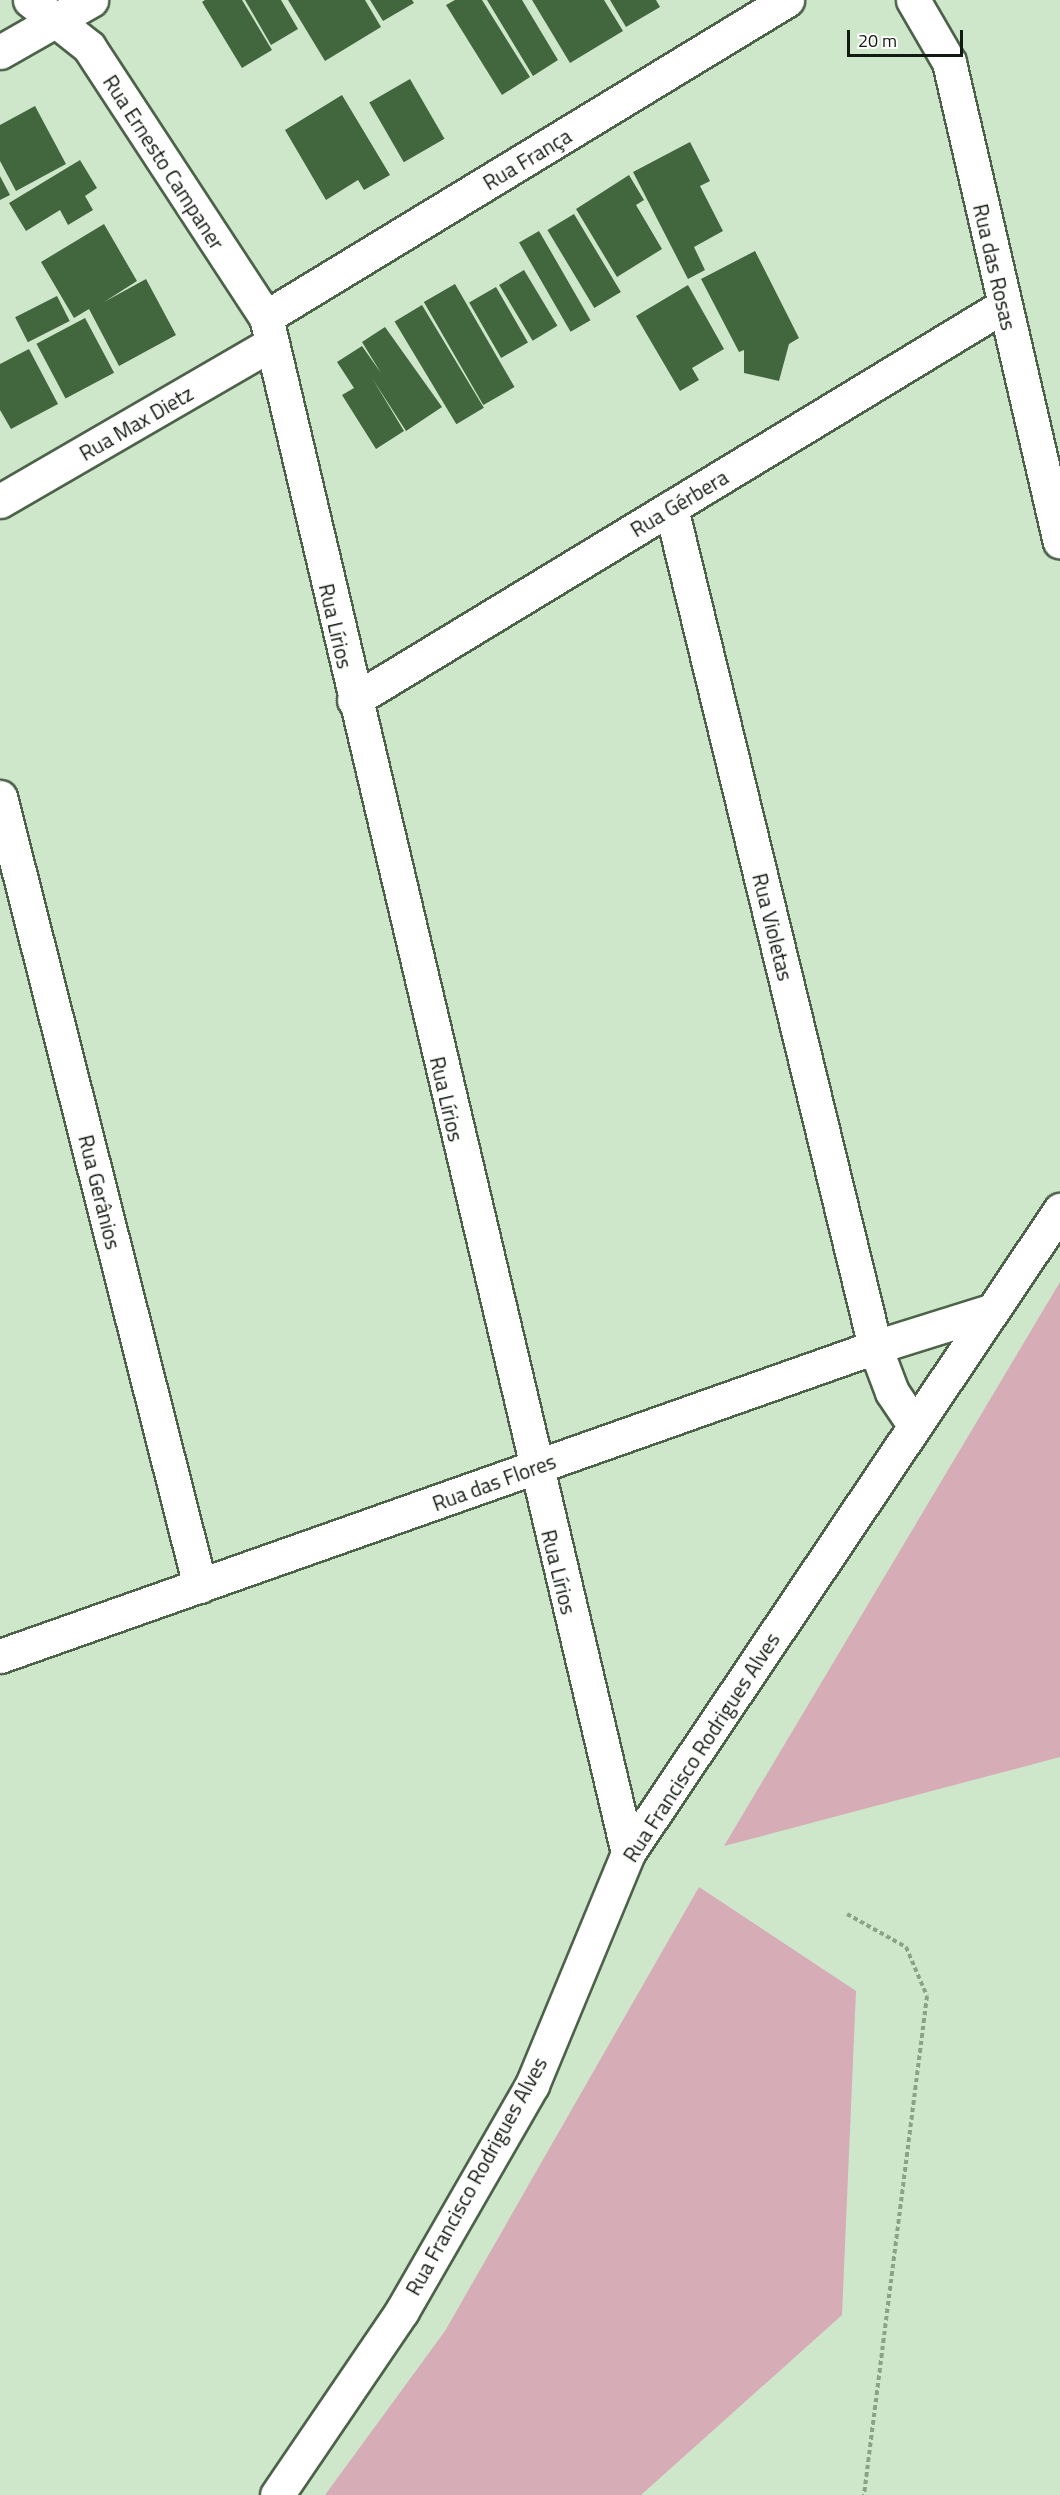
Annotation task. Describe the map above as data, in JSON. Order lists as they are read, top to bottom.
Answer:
{
  "streets": {
    "street": [
      "Rua França",
      "Rua Ernesto Campaner",
      "Rua das Rosas",
      "Rua Max Dietz",
      "Rua Gérbera",
      "Rua Lírios",
      "Rua Violetas",
      "Rua Gerânios",
      "Rua das Flores",
      "Rua Francisco Rodrigues Alves"
    ]
  },
  "crossings": [
    ["Rua França", "Rua Ernesto Campaner"],
    ["Rua França", "Rua Max Dietz"],
    ["Rua França", "Rua Lírios"],
    ["Rua Ernesto Campaner", "Rua Max Dietz"],
    ["Rua Ernesto Campaner", "Rua Lírios"],
    ["Rua das Rosas", "Rua Gérbera"],
    ["Rua Max Dietz", "Rua Lírios"],
    ["Rua Gérbera", "Rua Lírios"],
    ["Rua Gérbera", "Rua Violetas"],
    ["Rua Lírios", "Rua das Flores"],
    ["Rua Lírios", "Rua Francisco Rodrigues Alves"],
    ["Rua Violetas", "Rua das Flores"],
    ["Rua Violetas", "Rua Francisco Rodrigues Alves"],
    ["Rua Gerânios", "Rua das Flores"],
    ["Rua das Flores", "Rua Francisco Rodrigues Alves"]
  ],
  "scale_bar": "20 m"
}
